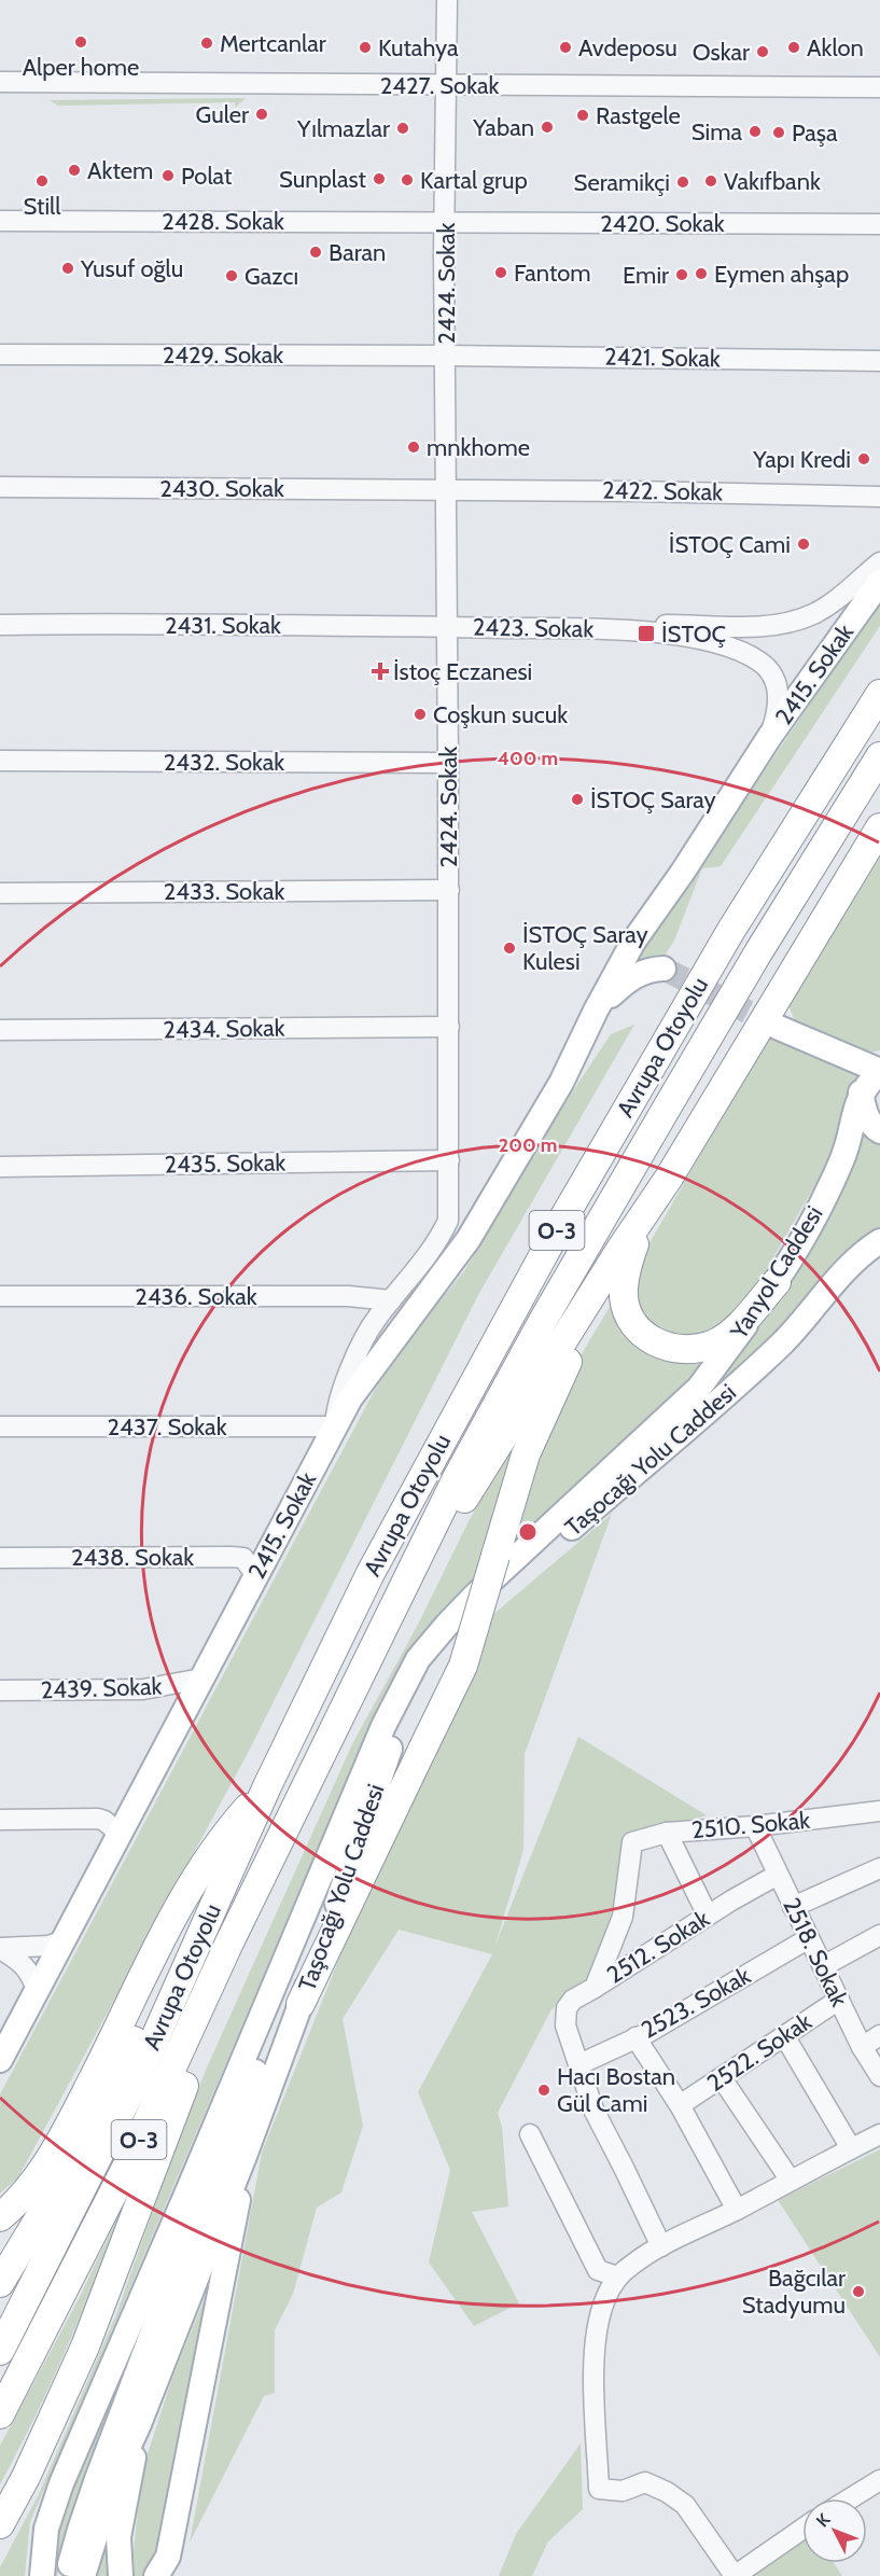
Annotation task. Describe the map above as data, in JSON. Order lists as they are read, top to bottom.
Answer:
{
  "streets": {
    "highway": ["Avrupa Otoyolu", "O-3"],
    "main road": ["2415. Sokak", "Yanyol Caddesi", "Taşocağı Yolu Caddesi"],
    "street": [
      "2427. Sokak",
      "2428. Sokak",
      "2420. Sokak",
      "2424. Sokak",
      "2429. Sokak",
      "2421. Sokak",
      "2430. Sokak",
      "2422. Sokak",
      "2431. Sokak",
      "2423. Sokak",
      "2432. Sokak",
      "2433. Sokak",
      "2434. Sokak",
      "2435. Sokak",
      "2436. Sokak",
      "2437. Sokak",
      "2438. Sokak",
      "2439. Sokak",
      "2510. Sokak",
      "2512. Sokak",
      "2518. Sokak",
      "2523. Sokak",
      "2522. Sokak"
    ]
  },
  "crossings": [
    ["2427. Sokak", "2424. Sokak"],
    ["2428. Sokak", "2420. Sokak"],
    ["2428. Sokak", "2424. Sokak"],
    ["2420. Sokak", "2424. Sokak"],
    ["2424. Sokak", "2429. Sokak"],
    ["2424. Sokak", "2421. Sokak"],
    ["2424. Sokak", "2430. Sokak"],
    ["2424. Sokak", "2422. Sokak"],
    ["2424. Sokak", "2431. Sokak"],
    ["2424. Sokak", "2423. Sokak"],
    ["2424. Sokak", "2415. Sokak"],
    ["2424. Sokak", "2432. Sokak"],
    ["2424. Sokak", "2433. Sokak"],
    ["2424. Sokak", "2434. Sokak"],
    ["2424. Sokak", "2435. Sokak"],
    ["2424. Sokak", "2436. Sokak"],
    ["2424. Sokak", "2437. Sokak"],
    ["2429. Sokak", "2421. Sokak"],
    ["2430. Sokak", "2422. Sokak"],
    ["2431. Sokak", "2423. Sokak"],
    ["2415. Sokak", "2437. Sokak"],
    ["2415. Sokak", "2438. Sokak"],
    ["2415. Sokak", "2439. Sokak"],
    ["2510. Sokak", "2512. Sokak"],
    ["2510. Sokak", "2518. Sokak"],
    ["2512. Sokak", "2518. Sokak"],
    ["2518. Sokak", "2523. Sokak"],
    ["2518. Sokak", "2522. Sokak"]
  ],
  "places": {
    "other": [
      "Alper home",
      "Mertcanlar",
      "Kutahya",
      "Avdeposu",
      "Aklon",
      "Oskar",
      "Guler",
      "Rastgele",
      "Yaban",
      "Yılmazlar",
      "Sima",
      "Paşa",
      "Aktem",
      "Polat",
      "Sunplast",
      "Kartal grup",
      "Still",
      "Vakıfbank",
      "Seramikçi",
      "Baran",
      "Yusuf oğlu",
      "Fantom",
      "Eymen ahşap",
      "Emir",
      "Gazcı",
      "mnkhome",
      "Yapı Kredi",
      "İSTOÇ Cami",
      "Coşkun sucuk",
      "İSTOÇ Saray",
      "İSTOÇ Saray Kulesi",
      "Hacı Bostan Gül Cami",
      "Bağcılar Stadyumu"
    ],
    "transit": ["İSTOÇ"],
    "health": ["İstoç Eczanesi"]
  },
  "north": "top left",
  "rings": ["400 m", "200 m"]
}
